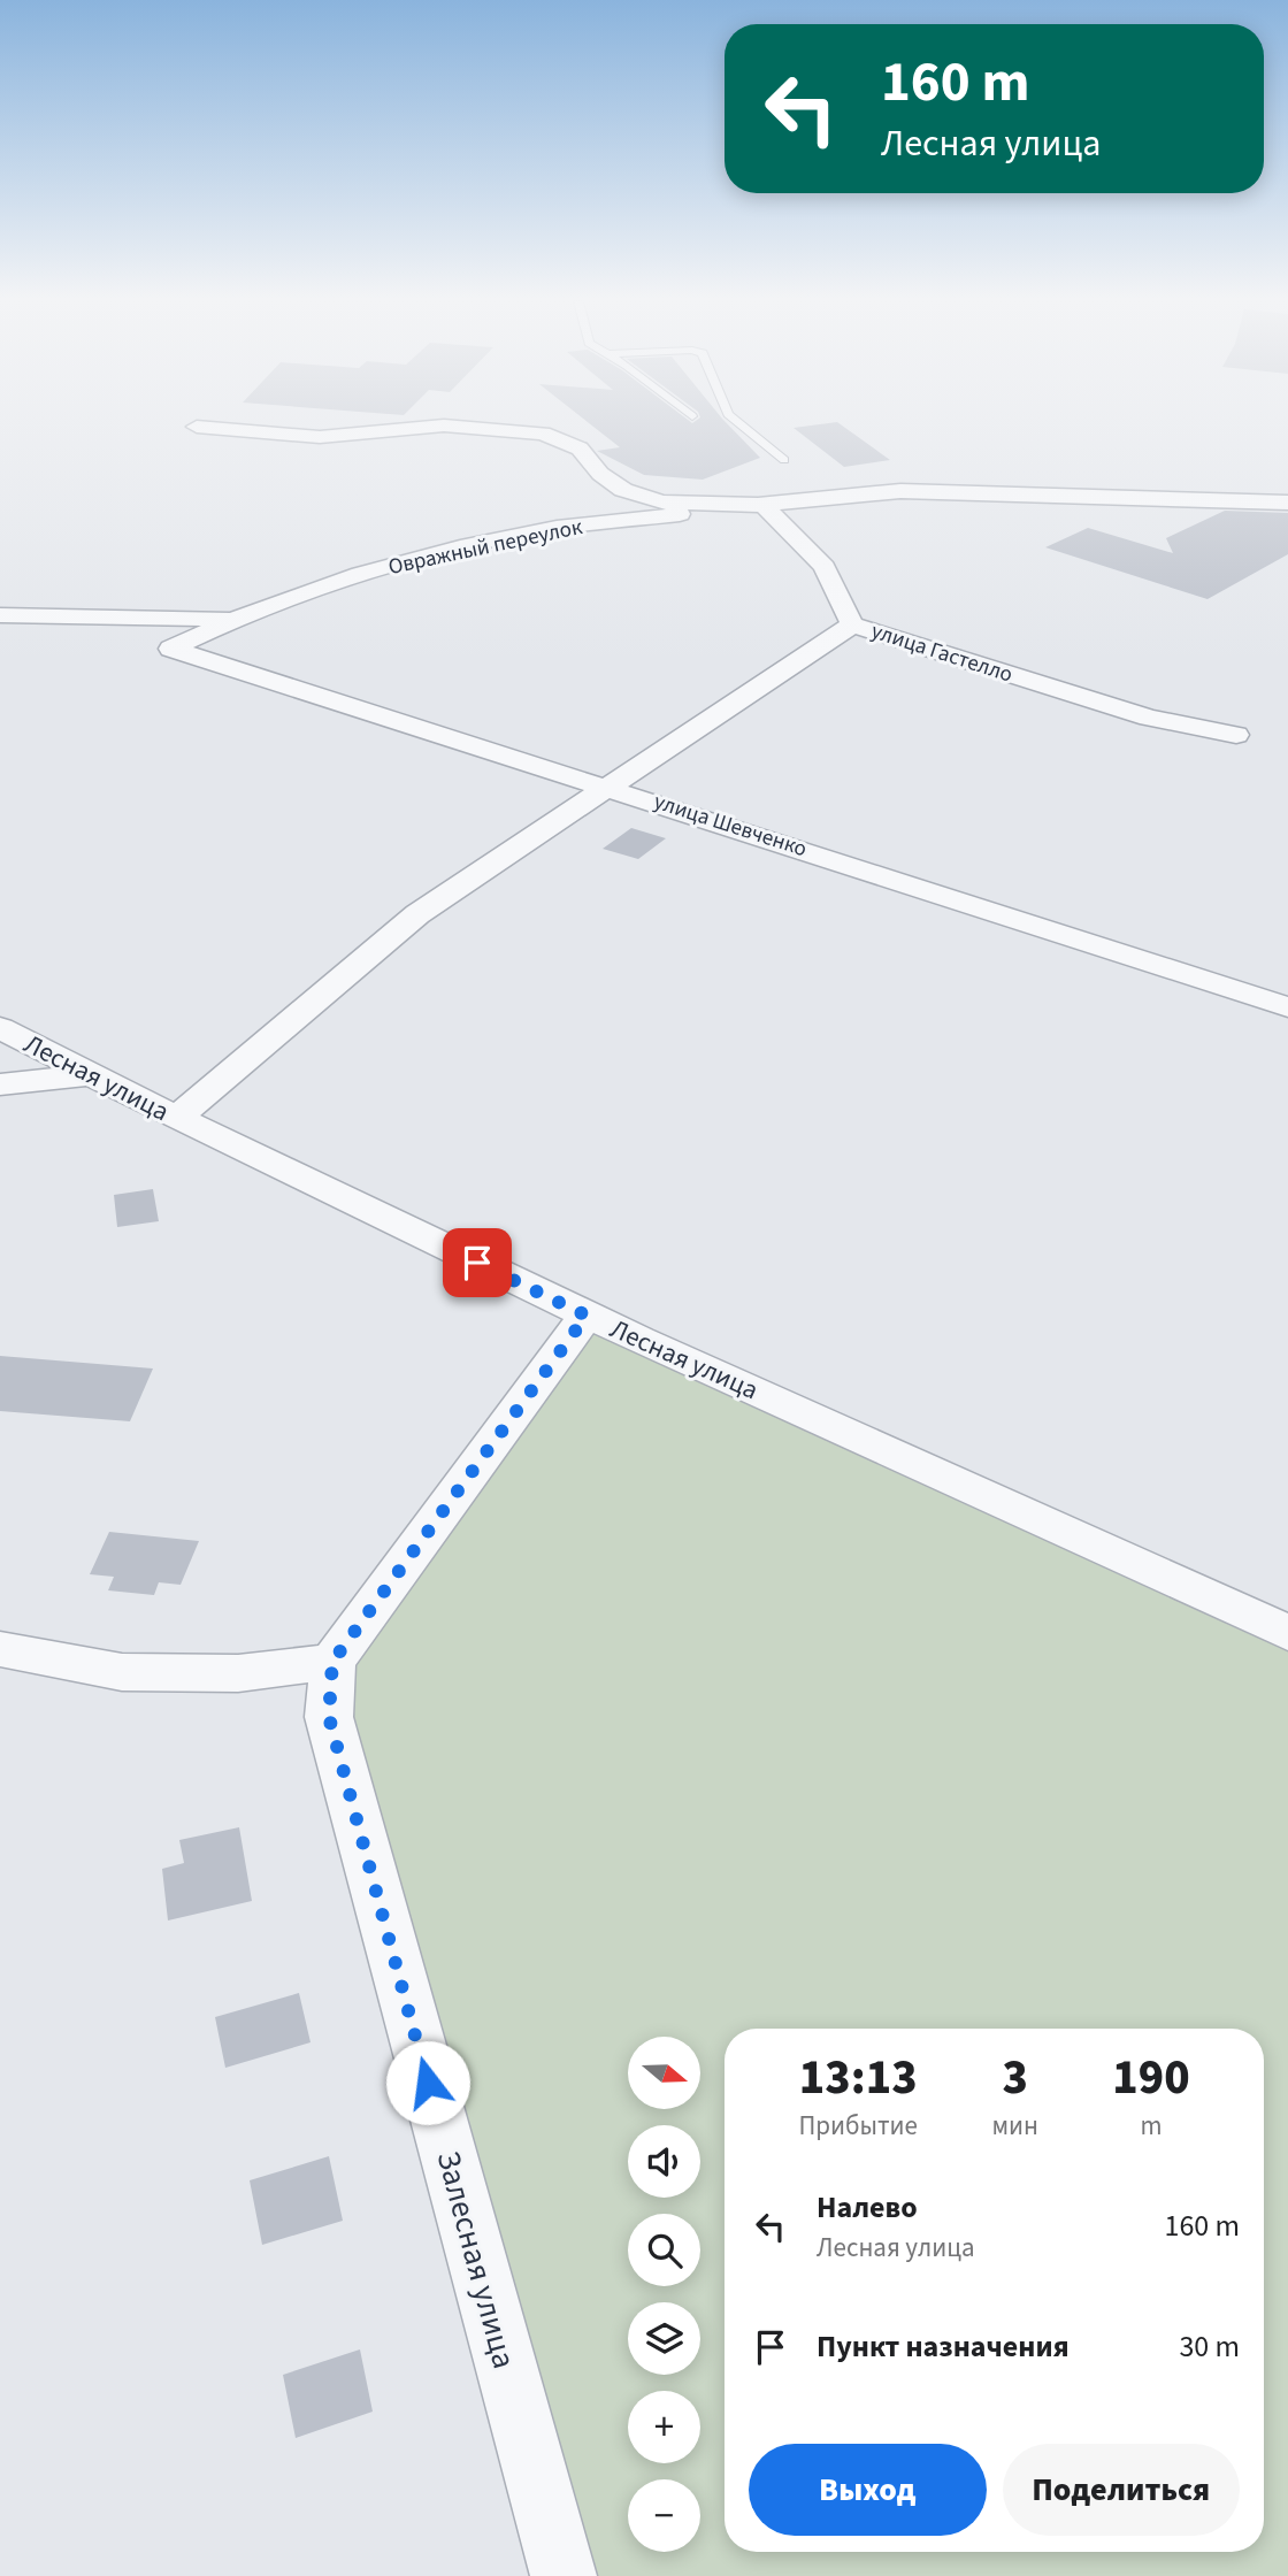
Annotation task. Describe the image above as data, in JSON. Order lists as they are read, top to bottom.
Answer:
{
  "streets": {
    "street": [
      "Овражный переулок",
      "улица Гастелло",
      "улица Шевченко",
      "Лесная улица",
      "Залесная улица"
    ]
  },
  "crossings": [
    ["Овражный переулок", "улица Гастелло"],
    ["Овражный переулок", "улица Шевченко"]
  ],
  "north": "right",
  "page": {
    "turn": ["160 m", "Лесная улица"],
    "eta": [
      "13:13",
      "Прибытие",
      "3",
      "мин",
      "190",
      "m"
    ],
    "map_buttons": ["+", "−"],
    "list": [
      {
        "name": "Налево",
        "note": "Лесная улица",
        "value": "160 m"
      },
      {
        "name": "Пункт назначения",
        "value": "30 m"
      }
    ],
    "buttons": ["Выход", "Поделиться"]
  }
}
